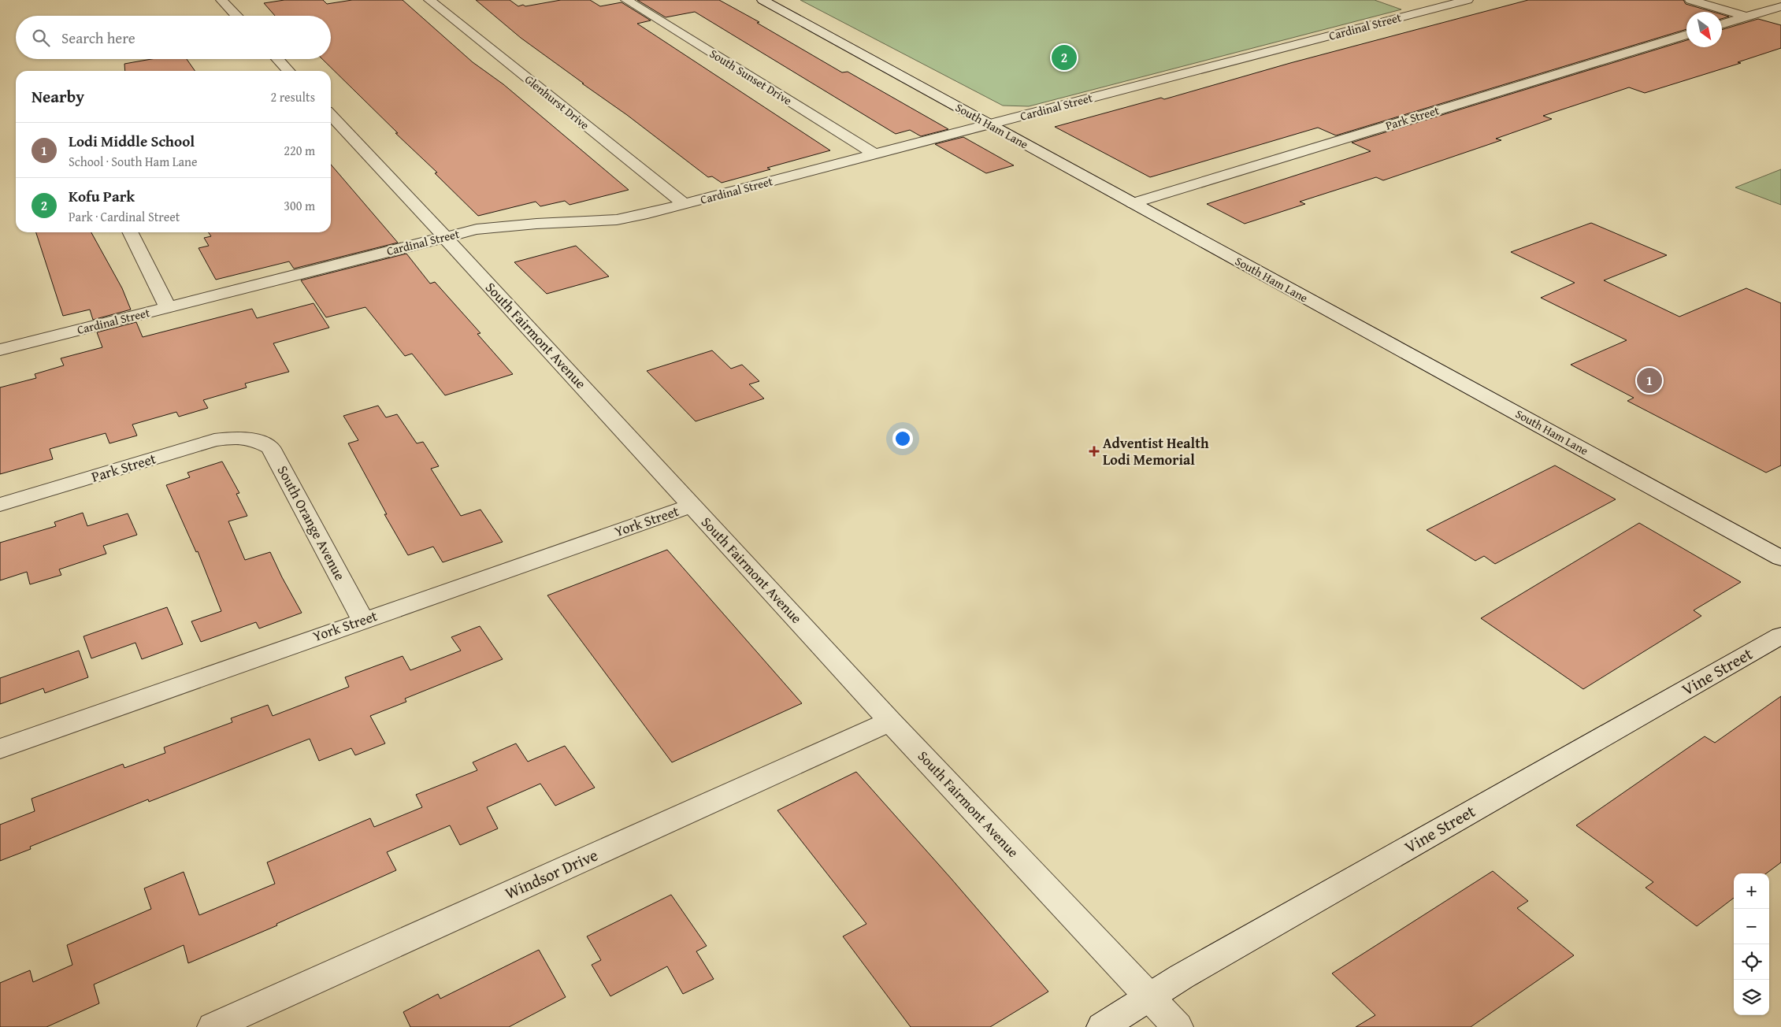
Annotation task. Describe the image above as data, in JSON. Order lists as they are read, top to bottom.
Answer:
{
  "streets": {
    "street": [
      "Cardinal Street",
      "South Sunset Drive",
      "Glenhurst Drive",
      "Park Street",
      "South Ham Lane",
      "South Fairmont Avenue",
      "York Street",
      "South Orange Avenue",
      "Vine Street",
      "Windsor Drive"
    ]
  },
  "crossings": [
    ["Cardinal Street", "South Sunset Drive"],
    ["Cardinal Street", "Glenhurst Drive"],
    ["Cardinal Street", "South Ham Lane"],
    ["Cardinal Street", "South Fairmont Avenue"],
    ["Park Street", "South Ham Lane"],
    ["Park Street", "South Orange Avenue"],
    ["South Fairmont Avenue", "York Street"],
    ["South Fairmont Avenue", "Vine Street"],
    ["South Fairmont Avenue", "Windsor Drive"],
    ["York Street", "South Orange Avenue"]
  ],
  "places": {
    "health": ["Adventist Health Lodi Memorial"]
  },
  "north": "bottom right",
  "page": {
    "search": "Search here",
    "pins": ["2", "1"],
    "heading": ["Nearby", "2 results"],
    "list": [
      {
        "mark": "1",
        "name": "Lodi Middle School",
        "note": "School · South Ham Lane",
        "value": "220 m"
      },
      {
        "mark": "2",
        "name": "Kofu Park",
        "note": "Park · Cardinal Street",
        "value": "300 m"
      }
    ],
    "map_buttons": ["+", "−"]
  }
}
